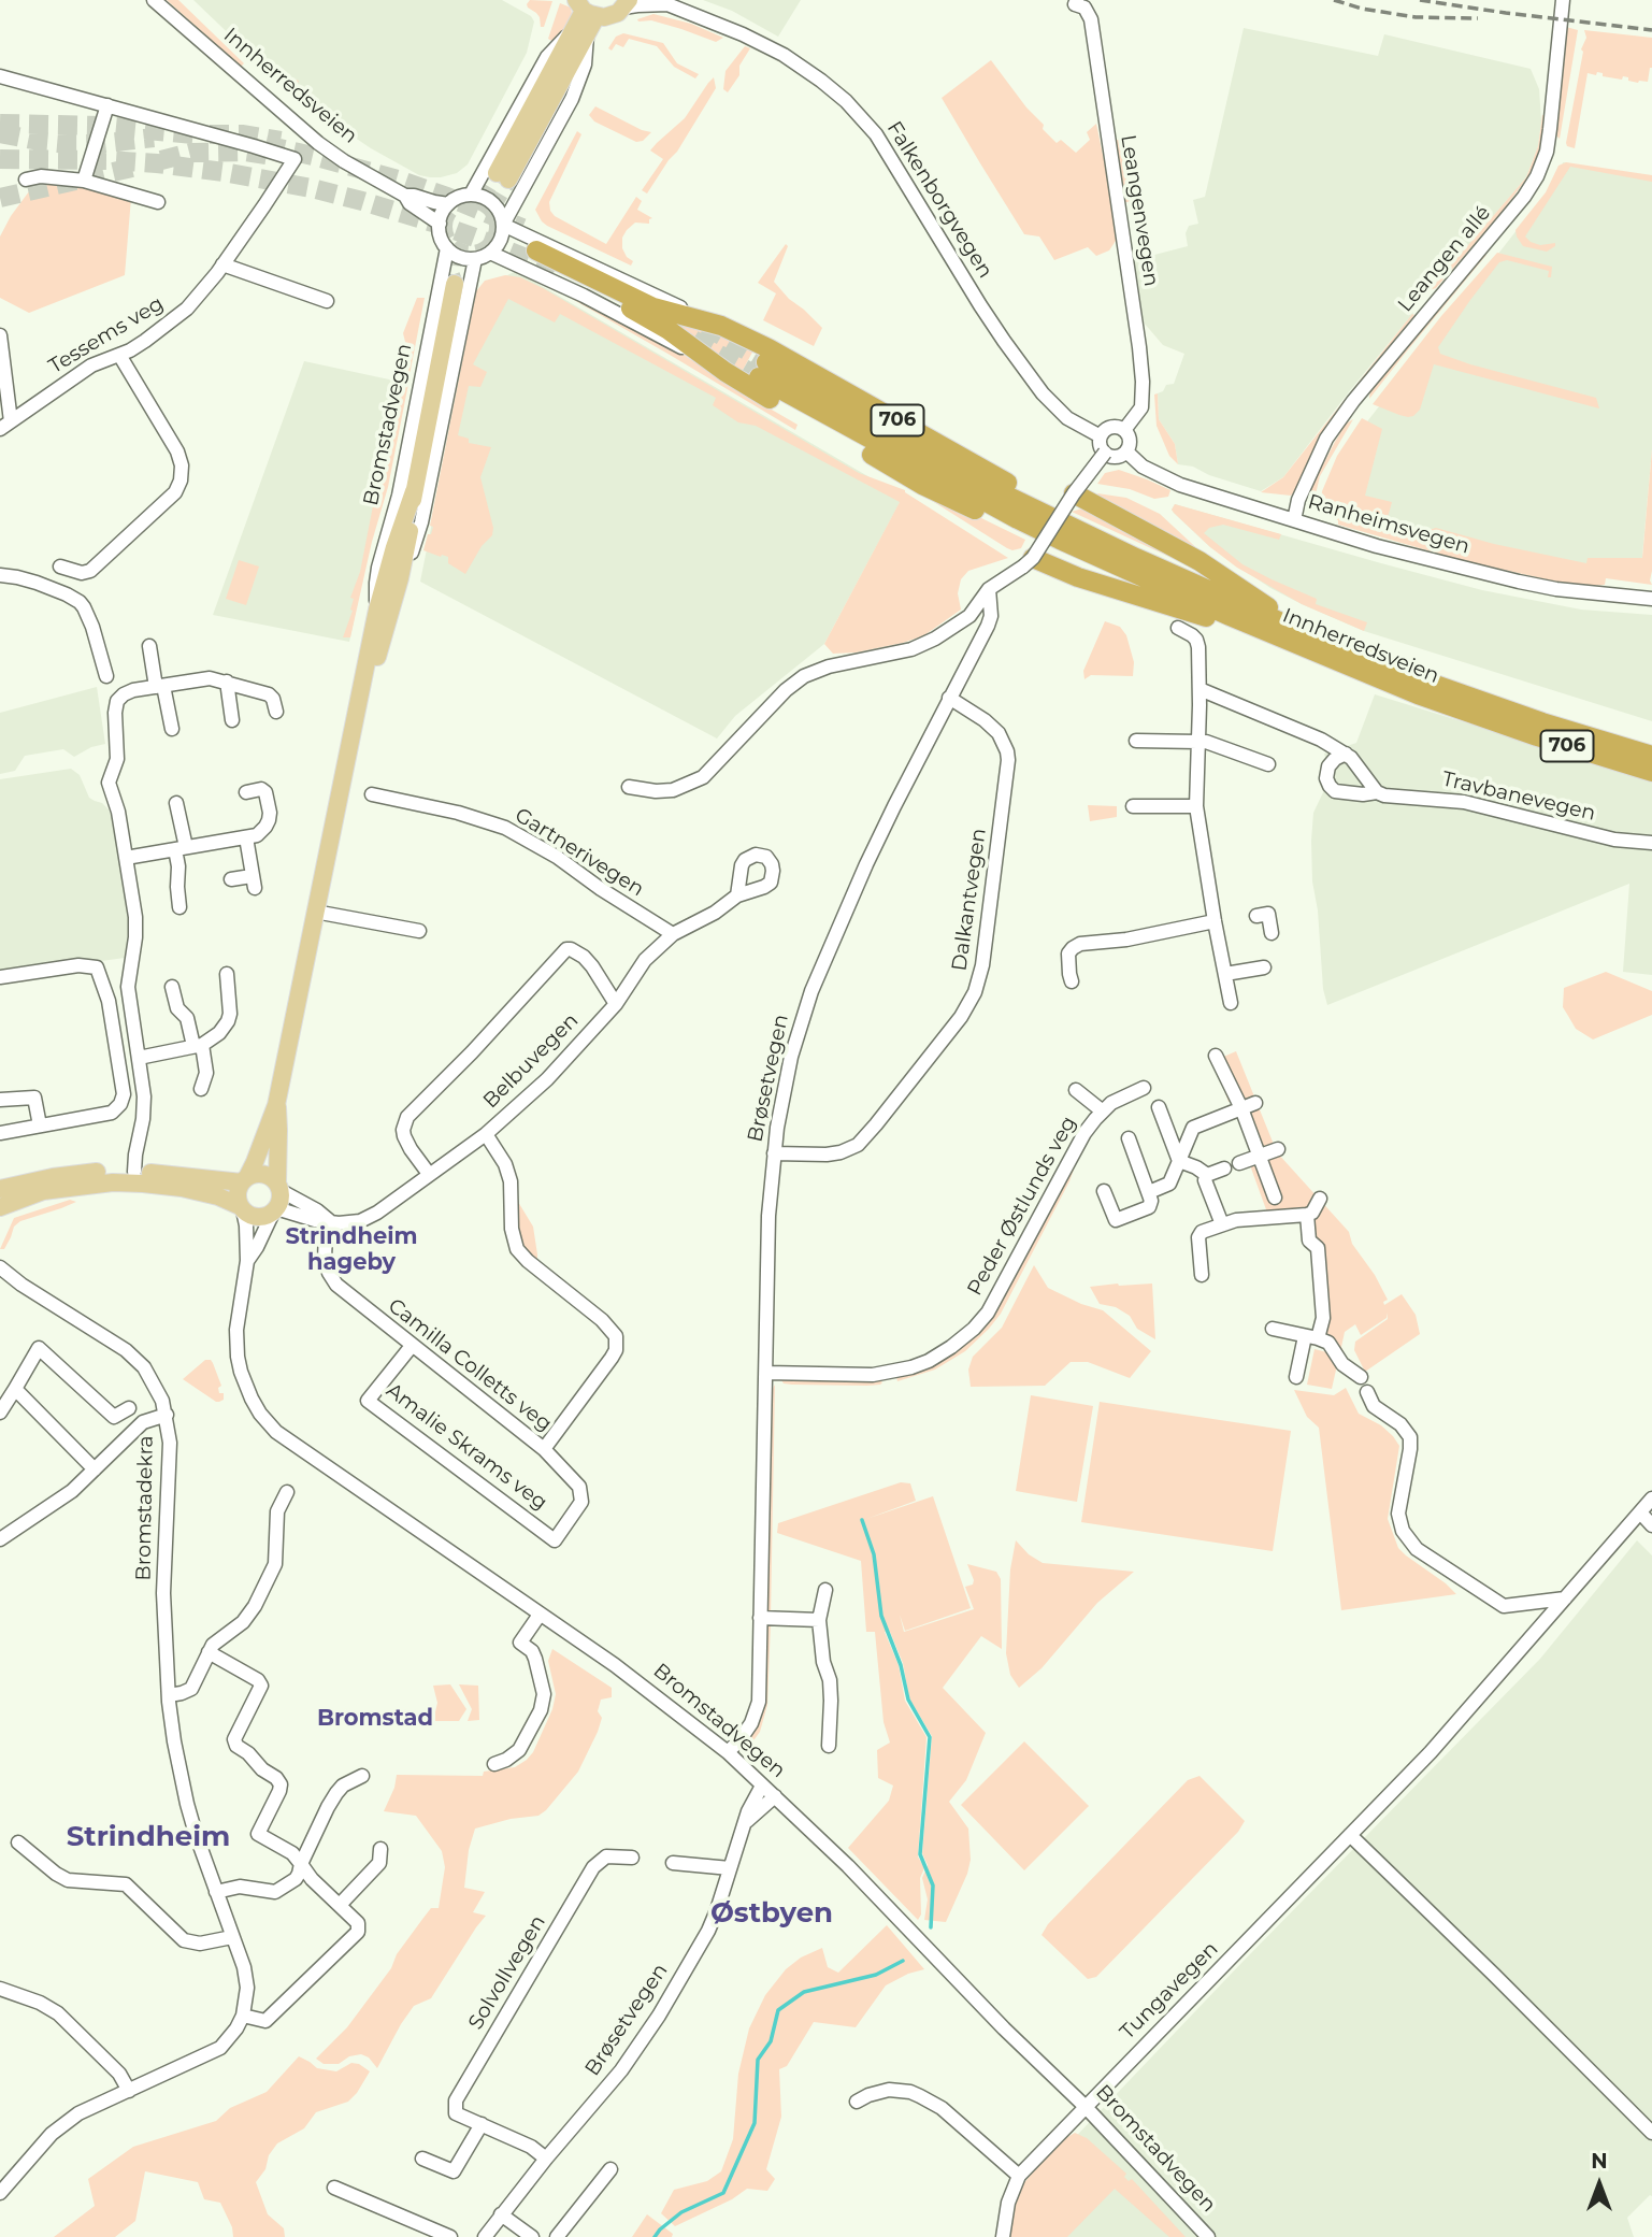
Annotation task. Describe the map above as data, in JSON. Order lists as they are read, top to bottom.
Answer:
{
  "streets": {
    "highway": ["Innherredsveien", "706"],
    "main road": ["Bromstadvegen"],
    "street": [
      "Falkenborgvegen",
      "Leangenvegen",
      "Leangen allé",
      "Tessems veg",
      "Ranheimsvegen",
      "Travbanevegen",
      "Gartnerivegen",
      "Dalkantvegen",
      "Belbuvegen",
      "Brøsetvegen",
      "Peder Østlunds veg",
      "Camilla Colletts veg",
      "Amalie Skrams veg",
      "Bromstadekra",
      "Solvollvegen",
      "Tungavegen"
    ]
  },
  "crossings": [
    ["Innherredsveien", "706"],
    ["Innherredsveien", "Bromstadvegen"],
    ["Falkenborgvegen", "Leangenvegen"],
    ["Falkenborgvegen", "Ranheimsvegen"],
    ["Leangenvegen", "Ranheimsvegen"],
    ["Leangen allé", "Ranheimsvegen"],
    ["706", "Bromstadvegen"],
    ["Bromstadvegen", "Belbuvegen"],
    ["Bromstadvegen", "Brøsetvegen"],
    ["Bromstadvegen", "Tungavegen"],
    ["Gartnerivegen", "Belbuvegen"],
    ["Dalkantvegen", "Brøsetvegen"],
    ["Belbuvegen", "Camilla Colletts veg"],
    ["Brøsetvegen", "Peder Østlunds veg"],
    ["Brøsetvegen", "Solvollvegen"],
    ["Camilla Colletts veg", "Amalie Skrams veg"]
  ],
  "districts": [
    "Strindheim hageby",
    "Bromstad",
    "Strindheim",
    "Østbyen"
  ],
  "north": "top"
}
